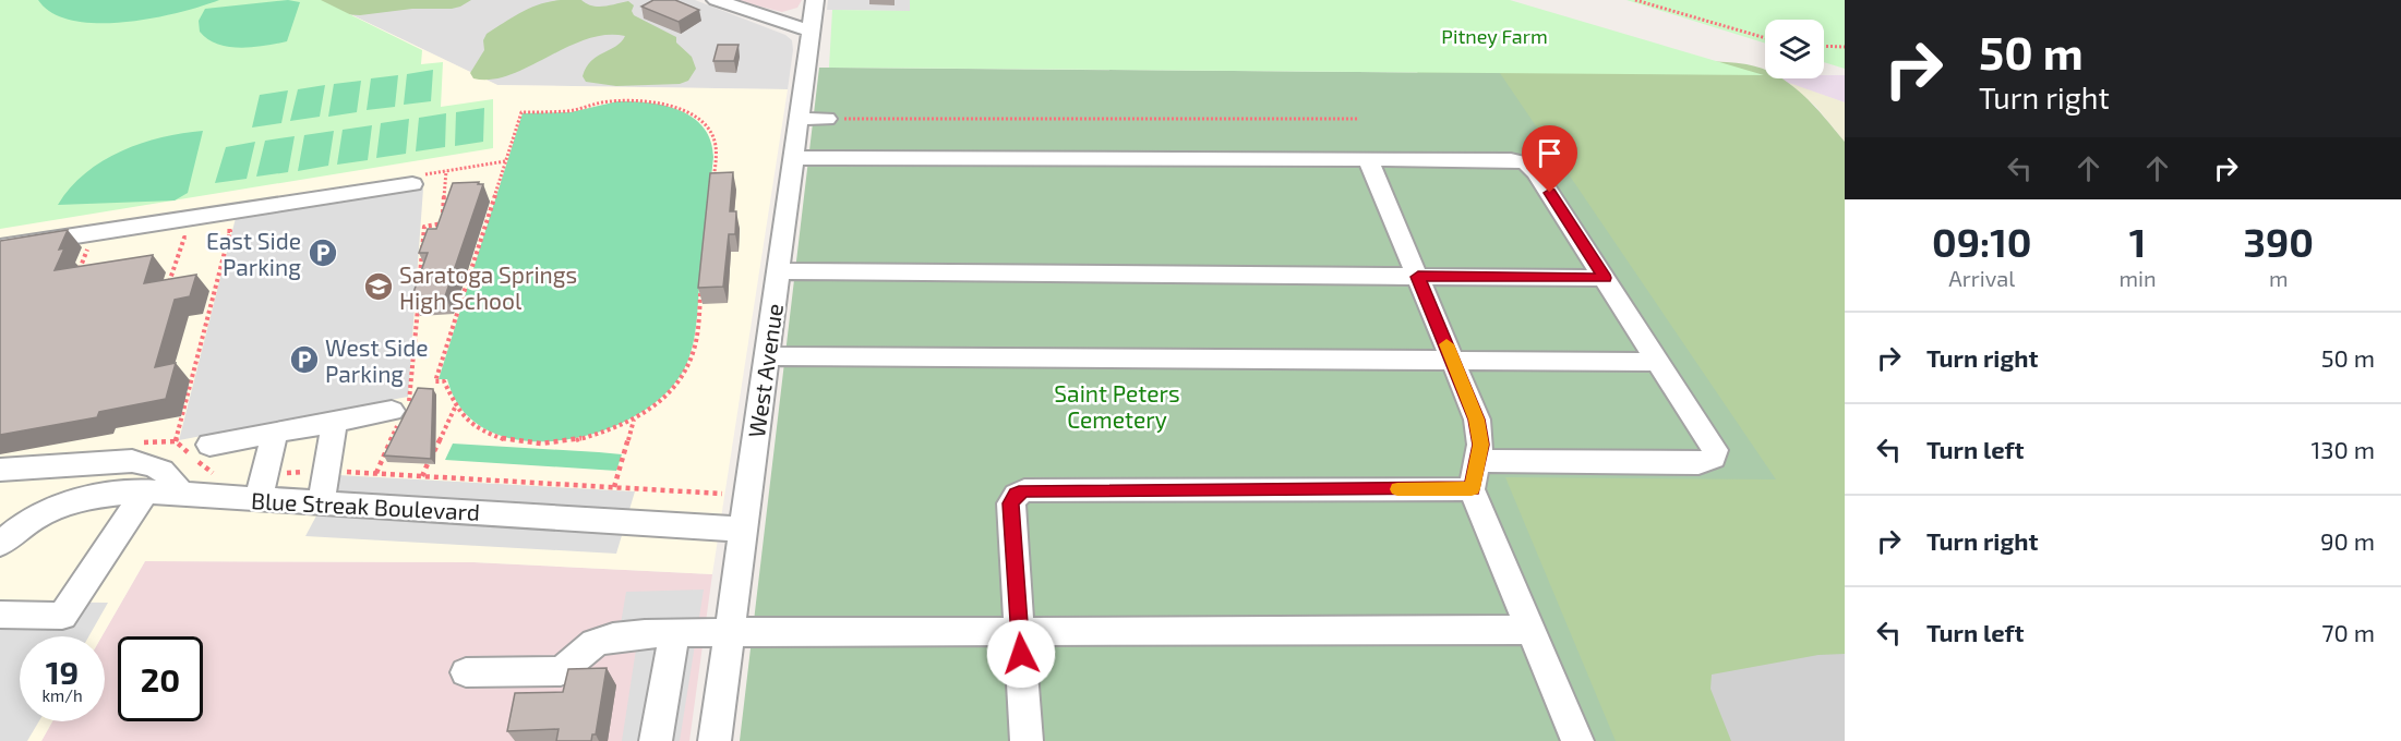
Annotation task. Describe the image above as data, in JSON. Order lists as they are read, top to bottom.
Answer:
{
  "streets": {
    "street": ["West Avenue", "Blue Streak Boulevard"]
  },
  "crossings": [
    ["West Avenue", "Blue Streak Boulevard"]
  ],
  "parks": ["Pitney Farm", "Saint Peters Cemetery"],
  "places": {
    "parking": ["East Side Parking", "West Side Parking"],
    "school or university": ["Saratoga Springs High School"]
  },
  "page": {
    "turn": ["50 m", "Turn right"],
    "eta": [
      "09:10",
      "Arrival",
      "1",
      "min",
      "390",
      "m"
    ],
    "list": [
      {
        "name": "Turn right",
        "value": "50 m"
      },
      {
        "name": "Turn left",
        "value": "130 m"
      },
      {
        "name": "Turn right",
        "value": "90 m"
      },
      {
        "name": "Turn left",
        "value": "70 m"
      }
    ],
    "speed": "19 km/h",
    "limit": "20"
  }
}
